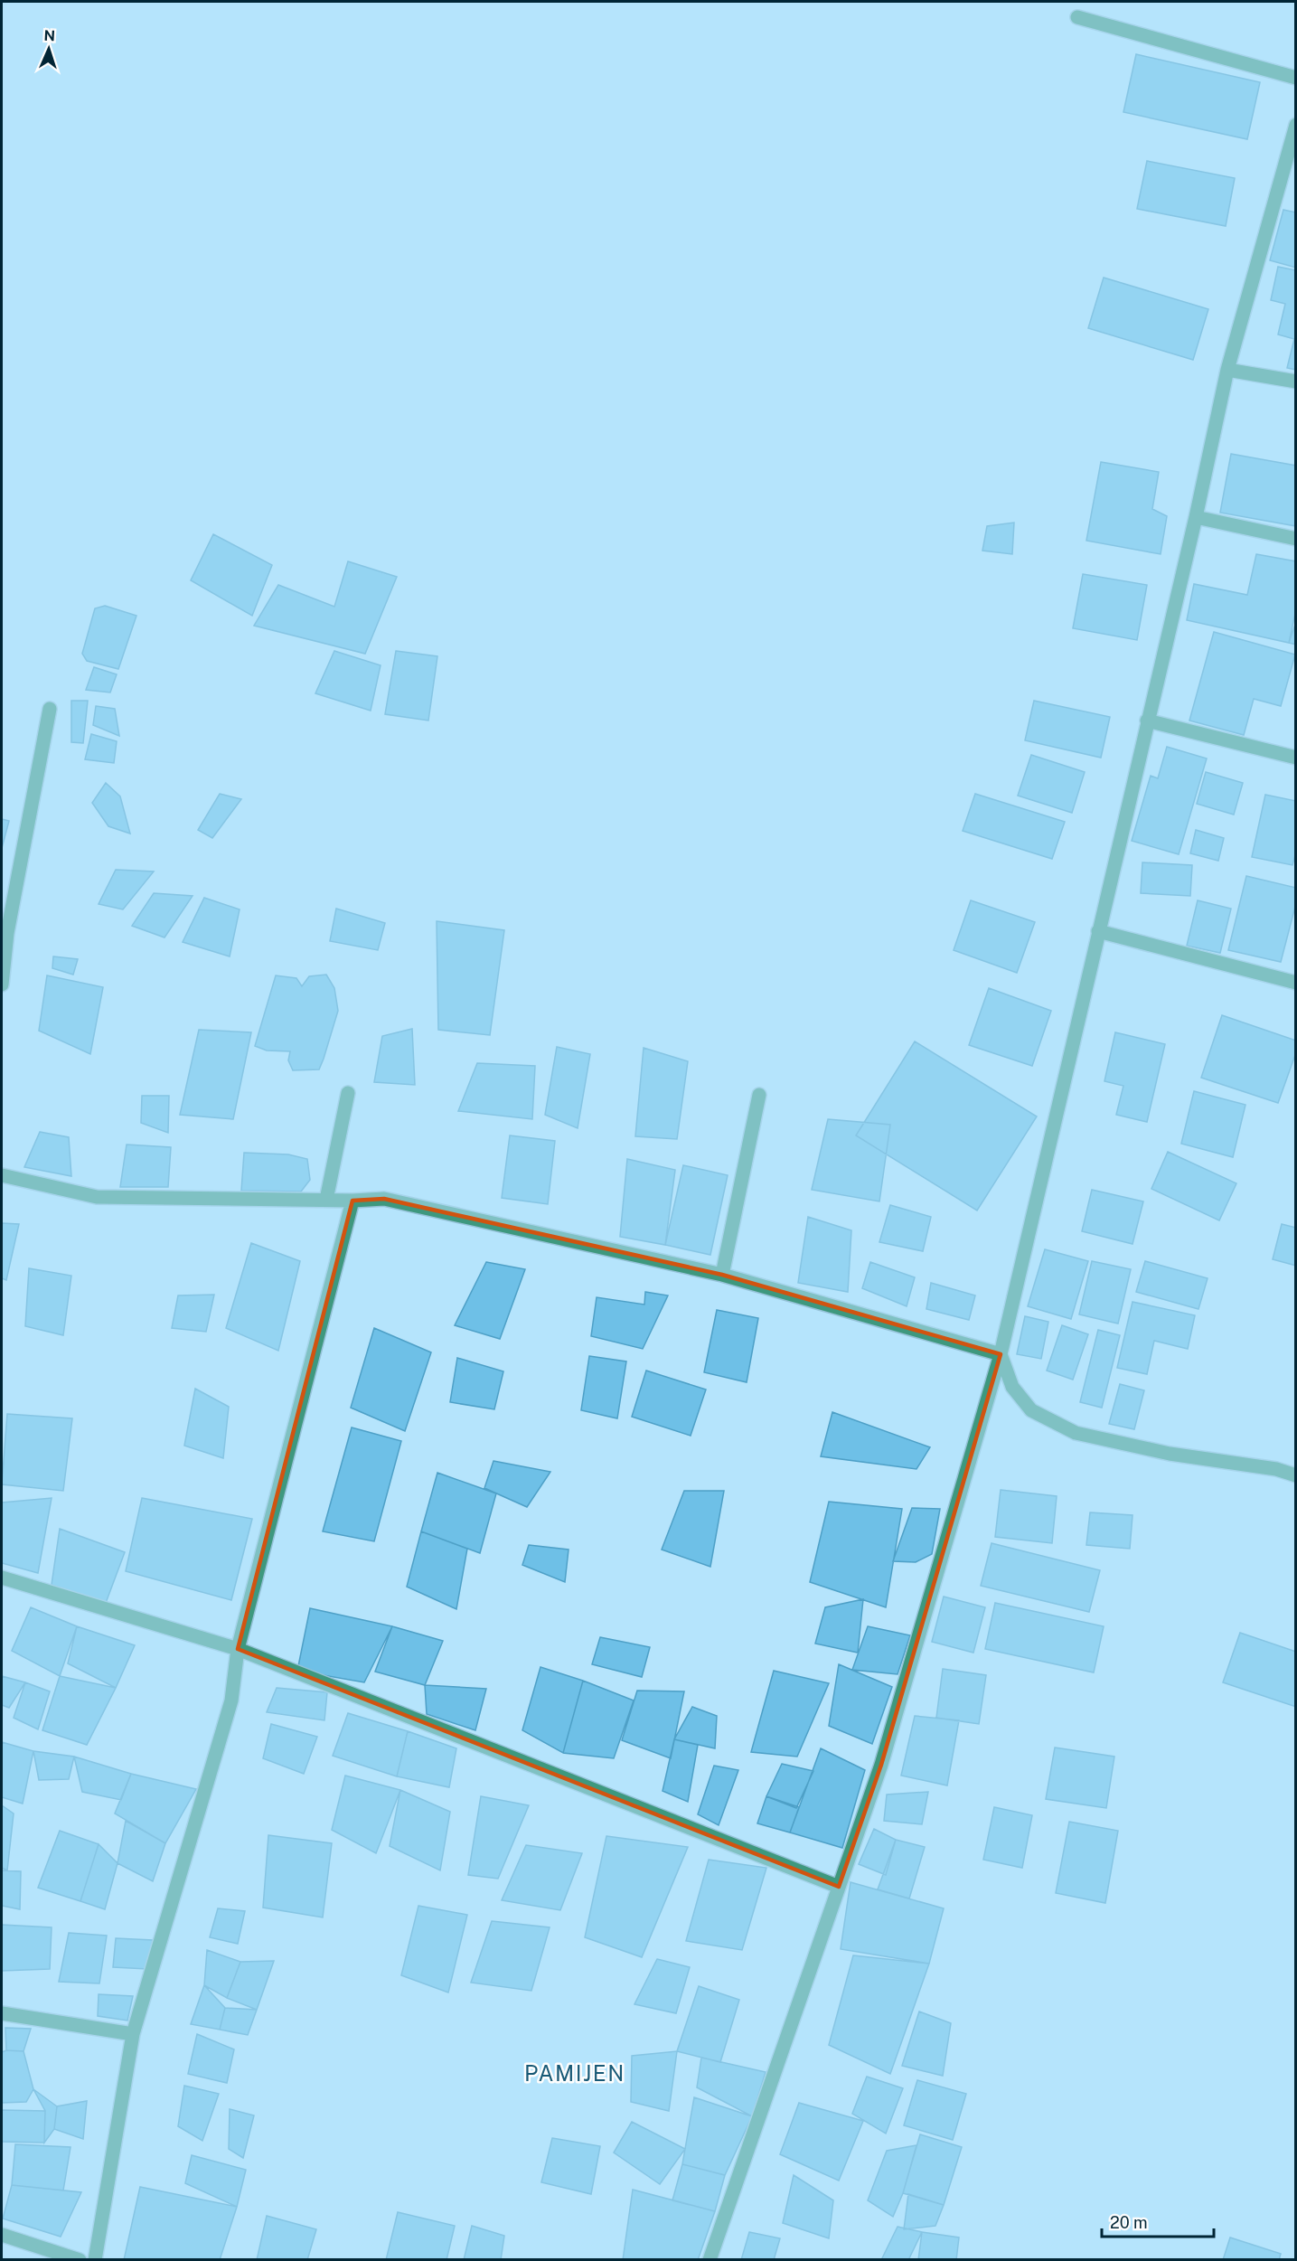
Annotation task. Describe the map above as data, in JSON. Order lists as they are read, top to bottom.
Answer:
{
  "districts": ["PAMIJEN"],
  "scale_bar": "20 m",
  "north": "top"
}
